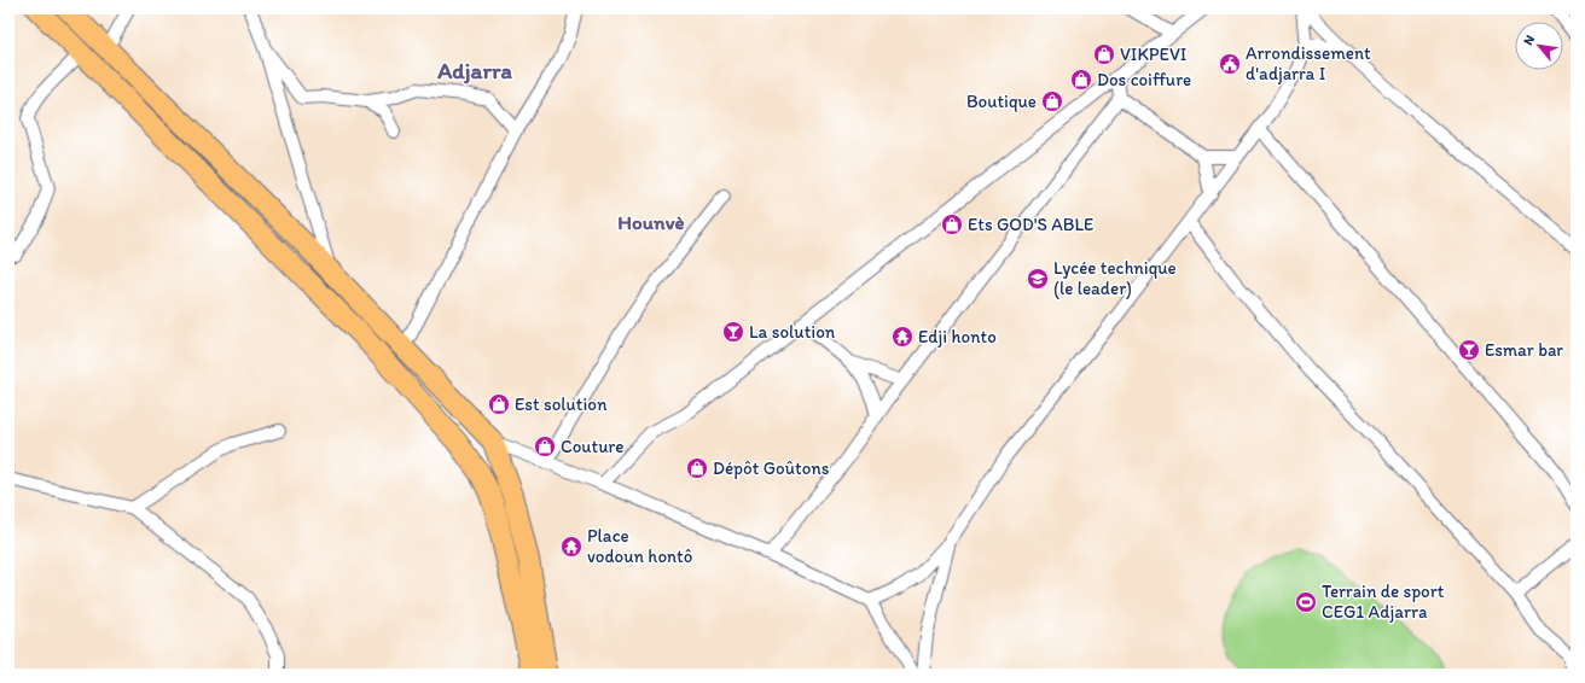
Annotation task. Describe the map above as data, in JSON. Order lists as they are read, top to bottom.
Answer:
{
  "districts": ["Adjarra", "Hounvè"],
  "places": {
    "shop": [
      "VIKPEVI",
      "Dos coiffure",
      "Boutique",
      "Ets GOD'S ABLE",
      "Est solution",
      "Couture",
      "Dépôt Goûtons"
    ],
    "public building": ["Arrondissement d'adjarra I"],
    "school or university": ["Lycée technique (le leader)"],
    "bar": ["La solution", "Esmar bar"],
    "temple": ["Edji honto", "Place vodoun hontô"],
    "sports": ["Terrain de sport CEG1 Adjarra"]
  },
  "north": "top left"
}
